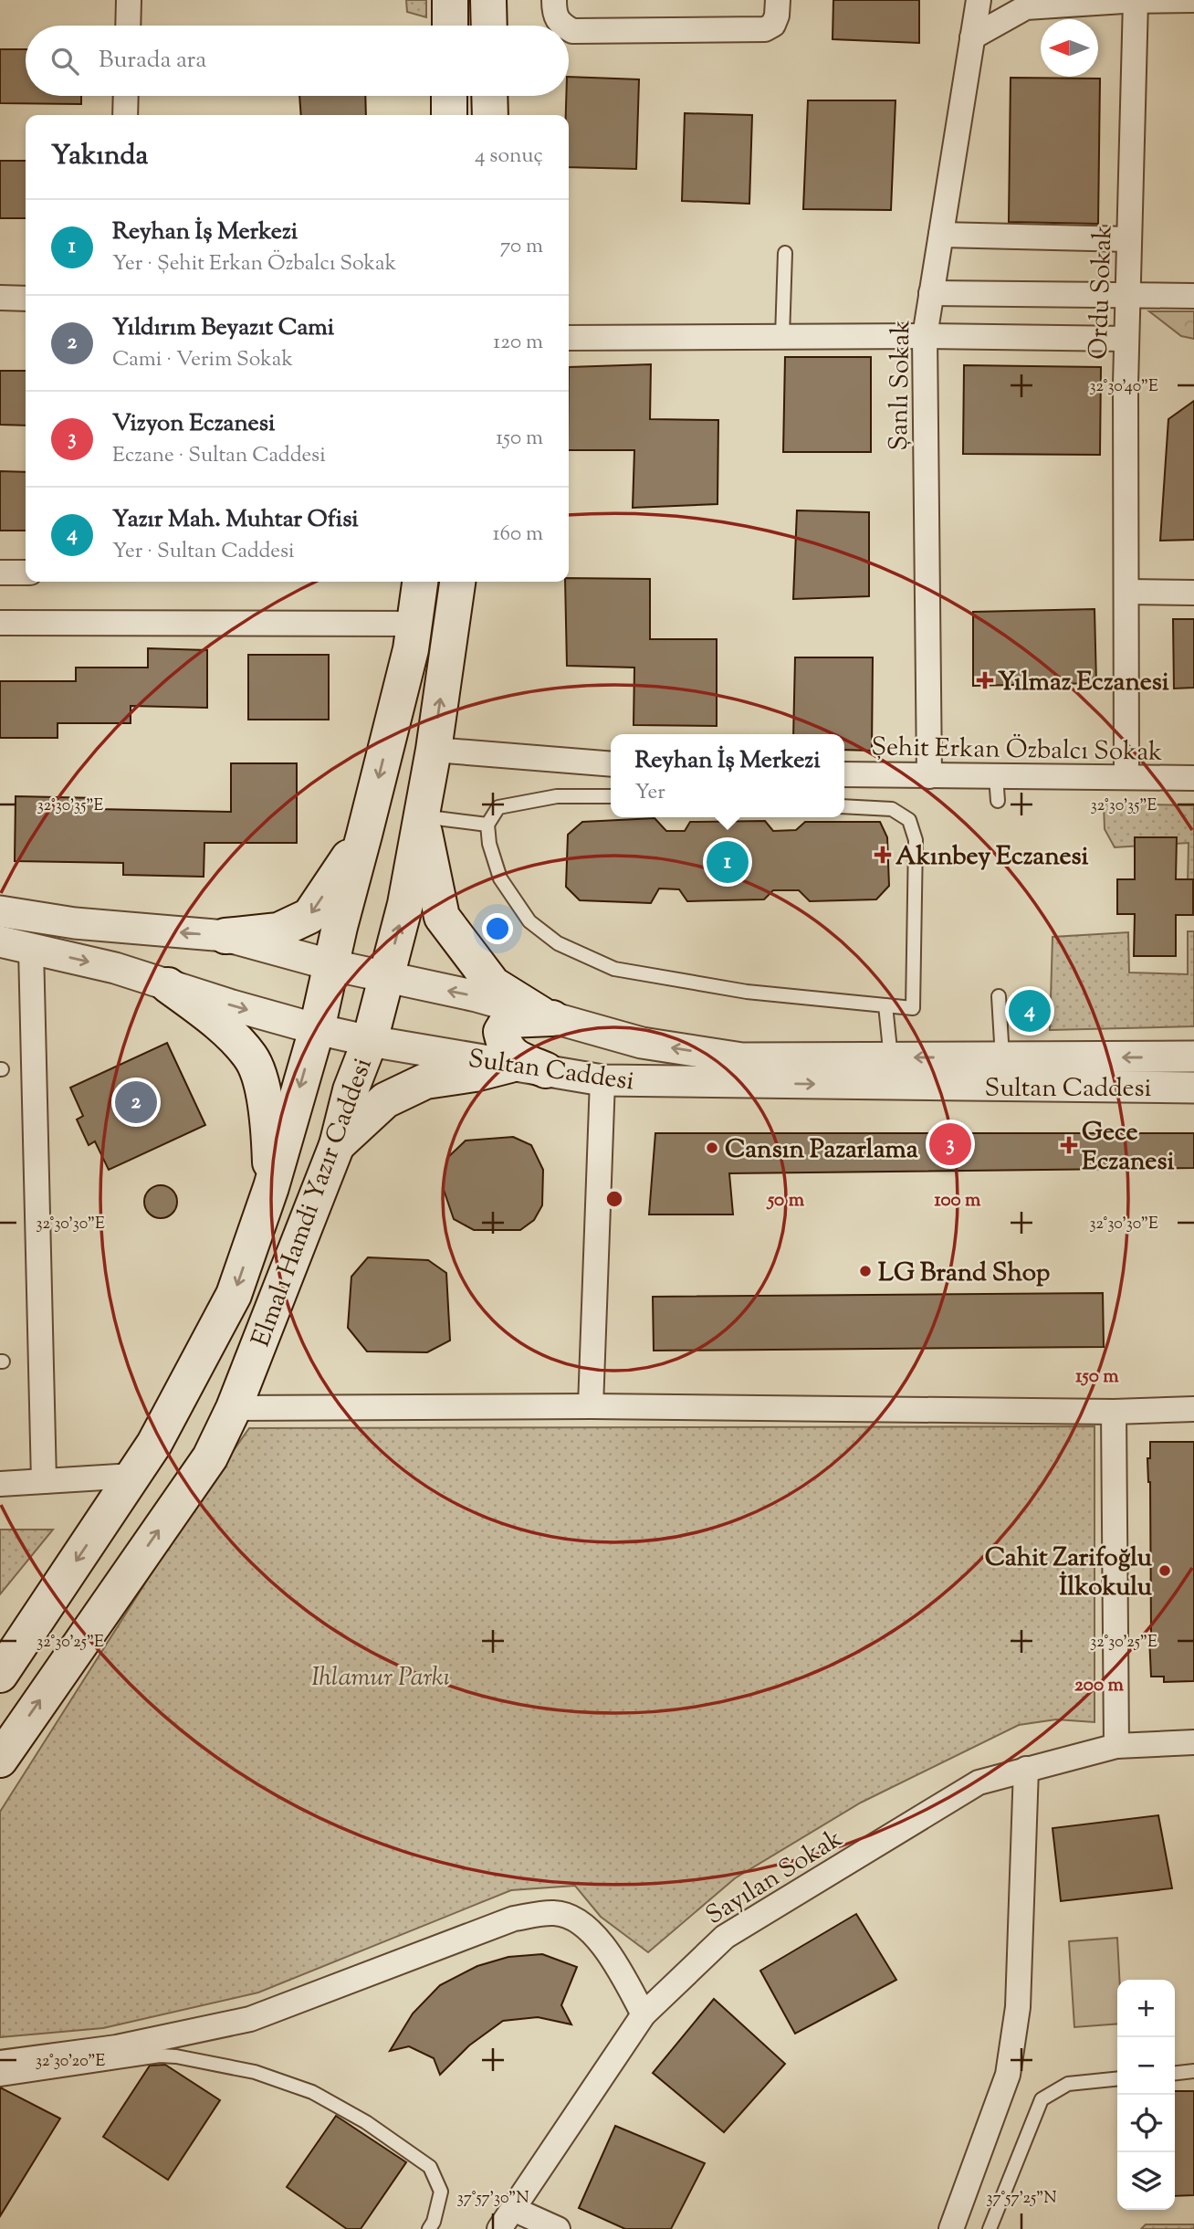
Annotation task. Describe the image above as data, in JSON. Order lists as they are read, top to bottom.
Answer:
{
  "streets": {
    "main road": ["Elmalı Hamdi Yazır Caddesi"],
    "street": [
      "Ordu Sokak",
      "Şanlı Sokak",
      "Şehit Erkan Özbalcı Sokak",
      "Sultan Caddesi",
      "Sayılan Sokak"
    ]
  },
  "crossings": [
    ["Ordu Sokak", "Şehit Erkan Özbalcı Sokak"],
    ["Şanlı Sokak", "Şehit Erkan Özbalcı Sokak"],
    ["Sultan Caddesi", "Elmalı Hamdi Yazır Caddesi"]
  ],
  "parks": ["Ihlamur Parkı"],
  "places": {
    "health": ["Yılmaz Eczanesi", "Akınbey Eczanesi", "Gece Eczanesi"],
    "other": ["Cansın Pazarlama", "LG Brand Shop", "Cahit Zarifoğlu İlkokulu"]
  },
  "north": "left",
  "page": {
    "search": "Burada ara",
    "heading": ["Yakında", "4 sonuç"],
    "list": [
      {
        "mark": "1",
        "name": "Reyhan İş Merkezi",
        "note": "Yer · Şehit Erkan Özbalcı Sokak",
        "value": "70 m"
      },
      {
        "mark": "2",
        "name": "Yıldırım Beyazıt Cami",
        "note": "Cami · Verim Sokak",
        "value": "120 m"
      },
      {
        "mark": "3",
        "name": "Vizyon Eczanesi",
        "note": "Eczane · Sultan Caddesi",
        "value": "150 m"
      },
      {
        "mark": "4",
        "name": "Yazır Mah. Muhtar Ofisi",
        "note": "Yer · Sultan Caddesi",
        "value": "160 m"
      }
    ],
    "popup": ["Reyhan İş Merkezi", "Yer"],
    "pins": [
      "1",
      "4",
      "2",
      "3"
    ],
    "map_buttons": ["+", "−"]
  },
  "coordinates": [
    "32°30'40\"E",
    "32°30'35\"E",
    "32°30'30\"E",
    "32°30'25\"E",
    "32°30'20\"E",
    "37°57'30\"N",
    "37°57'25\"N"
  ],
  "rings": [
    "50 m",
    "100 m",
    "150 m",
    "200 m"
  ]
}
